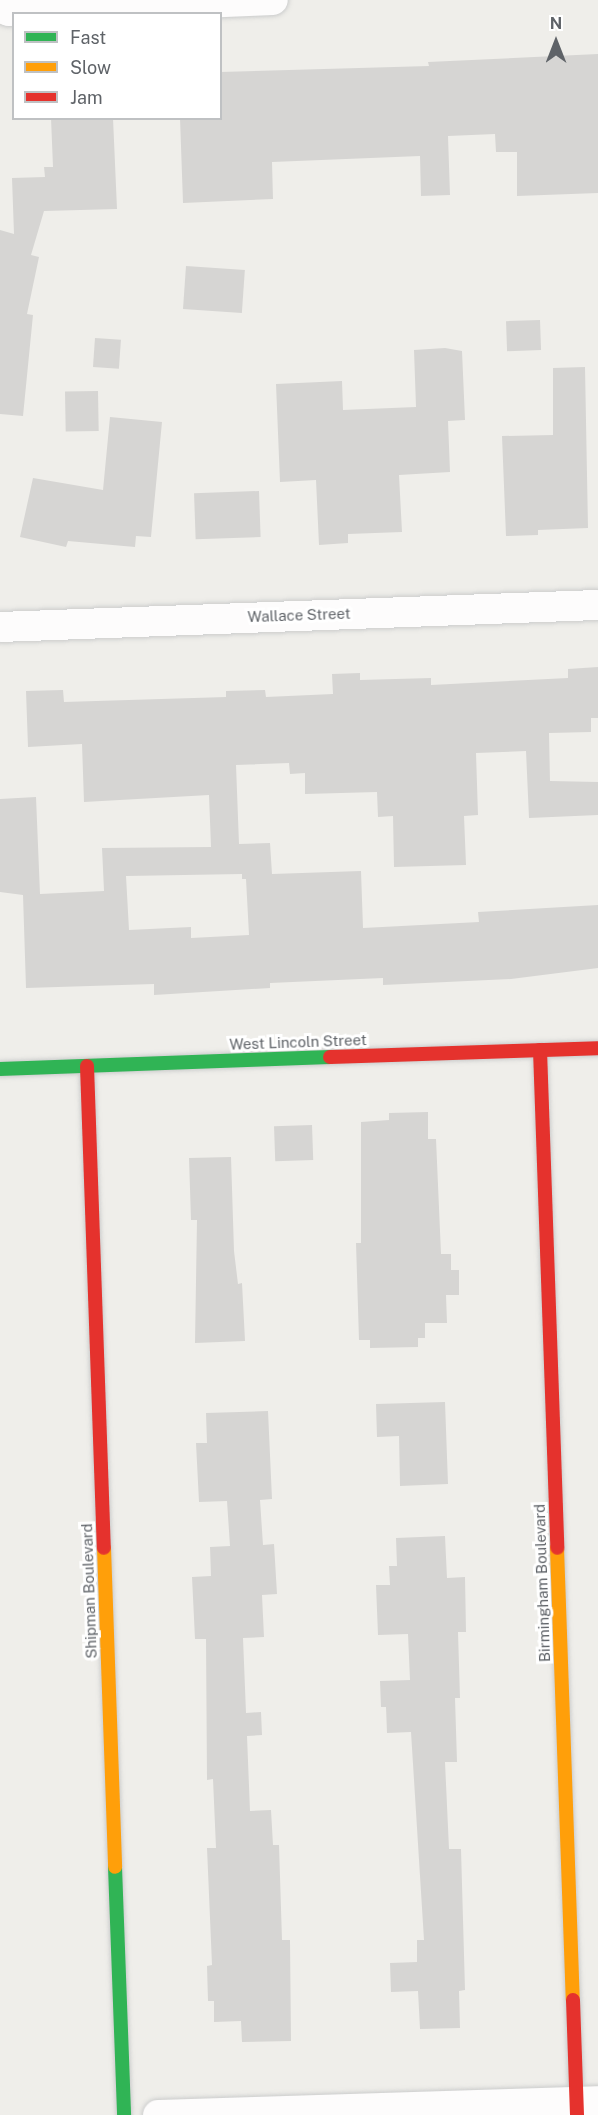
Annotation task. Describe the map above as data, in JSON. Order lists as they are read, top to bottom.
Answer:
{
  "streets": {
    "street": [
      "Wallace Street",
      "West Lincoln Street",
      "Birmingham Boulevard",
      "Shipman Boulevard"
    ]
  },
  "crossings": [
    ["West Lincoln Street", "Birmingham Boulevard"],
    ["West Lincoln Street", "Shipman Boulevard"]
  ],
  "legend": ["Fast", "Slow", "Jam"],
  "north": "top"
}
